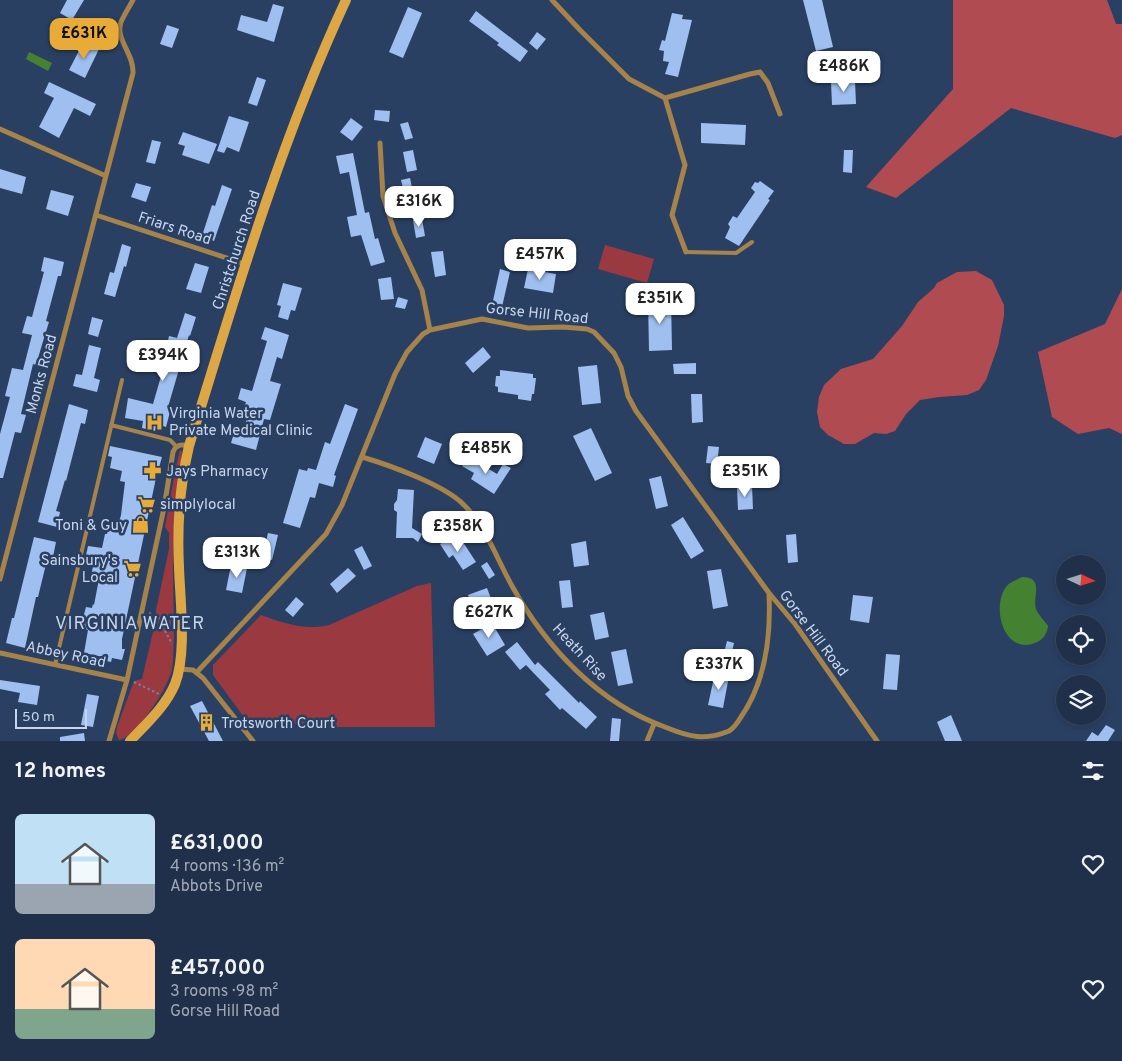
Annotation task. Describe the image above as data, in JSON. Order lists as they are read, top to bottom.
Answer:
{
  "streets": {
    "main road": ["Christchurch Road"],
    "street": [
      "Friars Road",
      "Gorse Hill Road",
      "Monks Road",
      "Heath Rise",
      "Abbey Road"
    ]
  },
  "crossings": [
    ["Friars Road", "Christchurch Road"],
    ["Friars Road", "Monks Road"],
    ["Gorse Hill Road", "Heath Rise"]
  ],
  "districts": ["VIRGINIA WATER"],
  "places": {
    "hospital": ["Virginia Water Private Medical Clinic"],
    "pharmacy": ["Jays Pharmacy"],
    "supermarket": ["simplylocal", "Sainsbury's Local"],
    "shop": ["Toni & Guy"],
    "building": ["Trotsworth Court"]
  },
  "scale_bar": "50 m",
  "north": "right",
  "page": {
    "price": [
      "£631K",
      "£486K",
      "£316K",
      "£457K",
      "£351K",
      "£394K",
      "£485K",
      "£351K",
      "£358K",
      "£313K",
      "£627K",
      "£337K"
    ],
    "scale": "50 m",
    "heading": "12 homes",
    "list": [
      {
        "name": "£631,000",
        "note": "4 rooms · 136 m² · Abbots Drive"
      },
      {
        "name": "£457,000",
        "note": "3 rooms · 98 m² · Gorse Hill Road"
      }
    ]
  }
}
